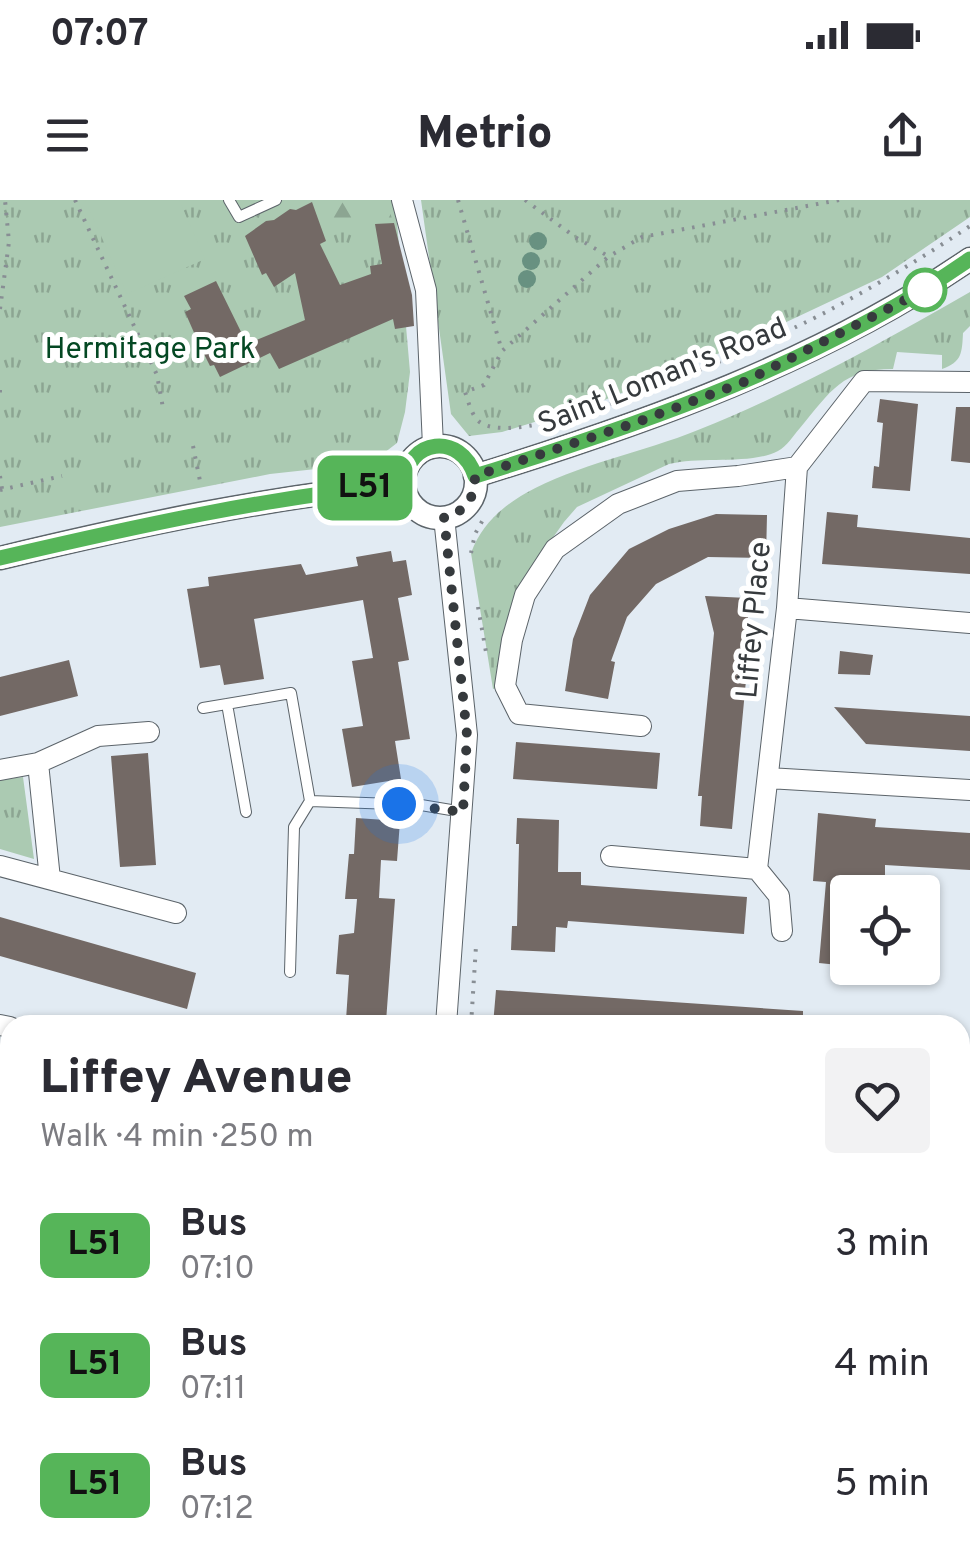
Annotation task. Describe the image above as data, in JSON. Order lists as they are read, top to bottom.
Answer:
{
  "streets": {
    "street": ["Saint Loman's Road", "Liffey Place"]
  },
  "parks": ["Hermitage Park"],
  "lines": ["bus line L51"],
  "page": {
    "status": "07:07",
    "header": "Metrio",
    "on_map": "L51",
    "heading": ["Liffey Avenue", "Walk · 4 min · 250 m"],
    "list": [
      {
        "mark": "L51",
        "name": "Bus",
        "note": "07:10",
        "value": "3 min"
      },
      {
        "mark": "L51",
        "name": "Bus",
        "note": "07:11",
        "value": "4 min"
      },
      {
        "mark": "L51",
        "name": "Bus",
        "note": "07:12",
        "value": "5 min"
      }
    ]
  }
}
